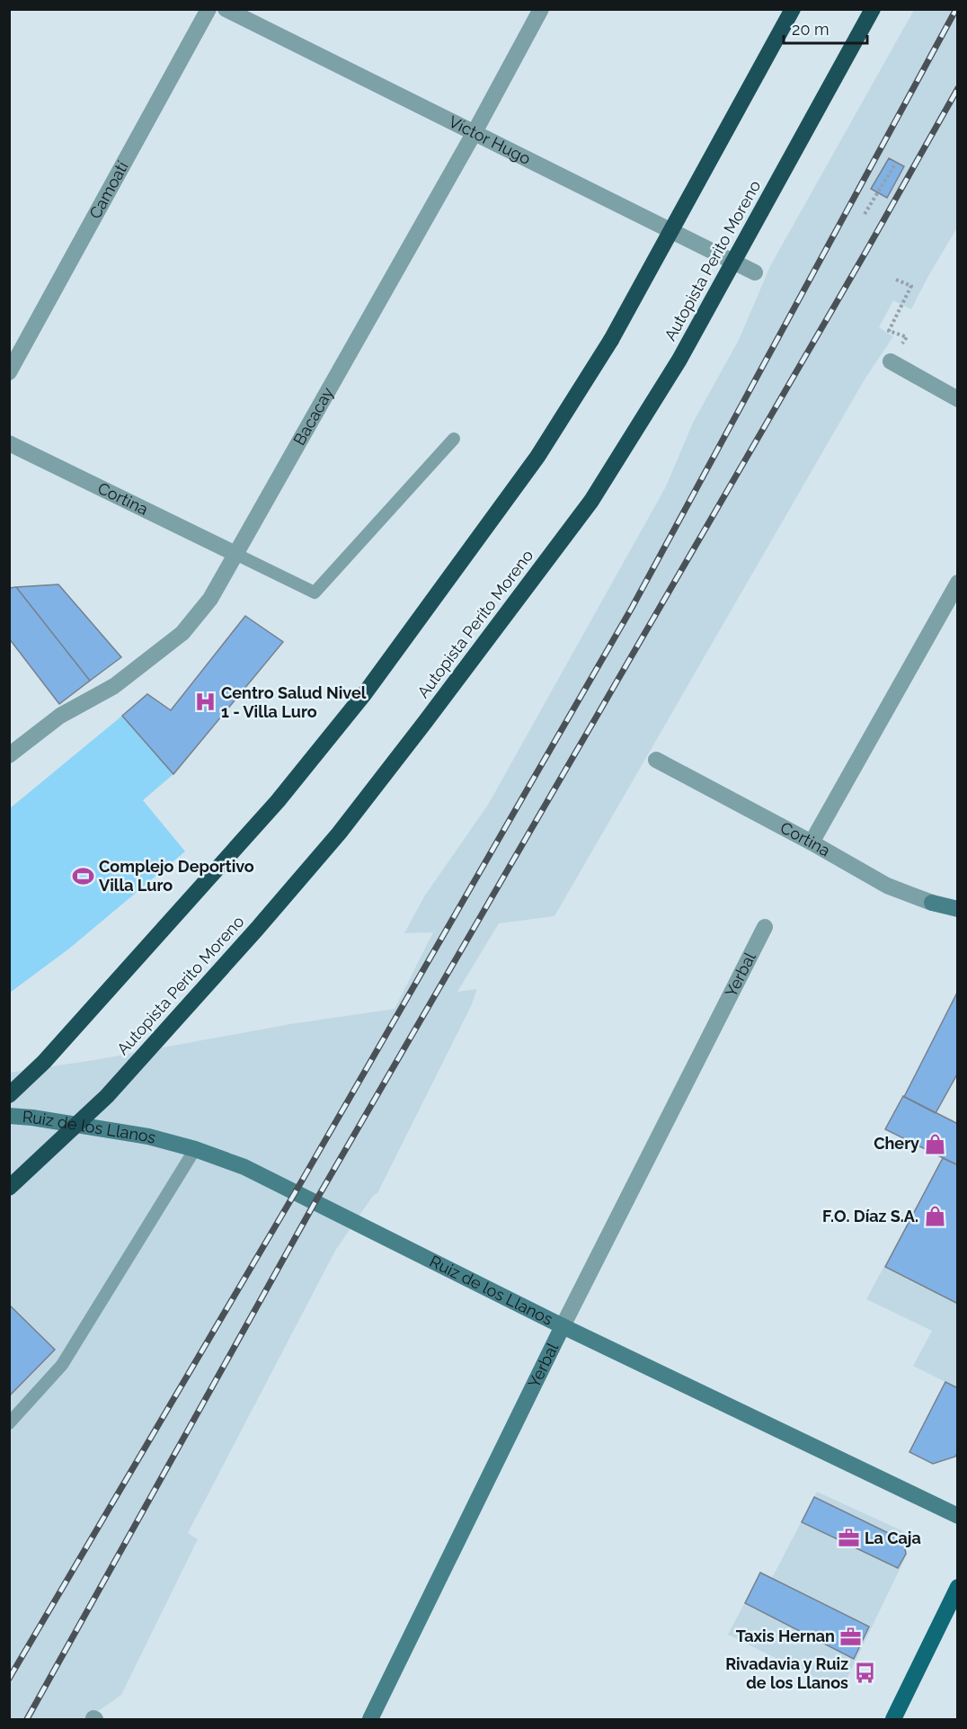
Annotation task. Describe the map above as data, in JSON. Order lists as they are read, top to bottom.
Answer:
{
  "streets": {
    "highway": ["Autopista Perito Moreno"],
    "street": [
      "Víctor Hugo",
      "Camoatí",
      "Bacacay",
      "Cortina",
      "Yerbal",
      "Ruiz de los Llanos"
    ]
  },
  "crossings": [
    ["Víctor Hugo", "Bacacay"],
    ["Bacacay", "Cortina"],
    ["Yerbal", "Ruiz de los Llanos"]
  ],
  "places": {
    "hospital": ["Centro Salud Nivel 1 - Villa Luro"],
    "sports": ["Complejo Deportivo Villa Luro"],
    "shop": ["Chery", "F.O. Díaz S.A."],
    "office": ["La Caja", "Taxis Hernan"],
    "bus stop": ["Rivadavia y Ruiz de los Llanos"]
  },
  "scale_bar": "20 m"
}
